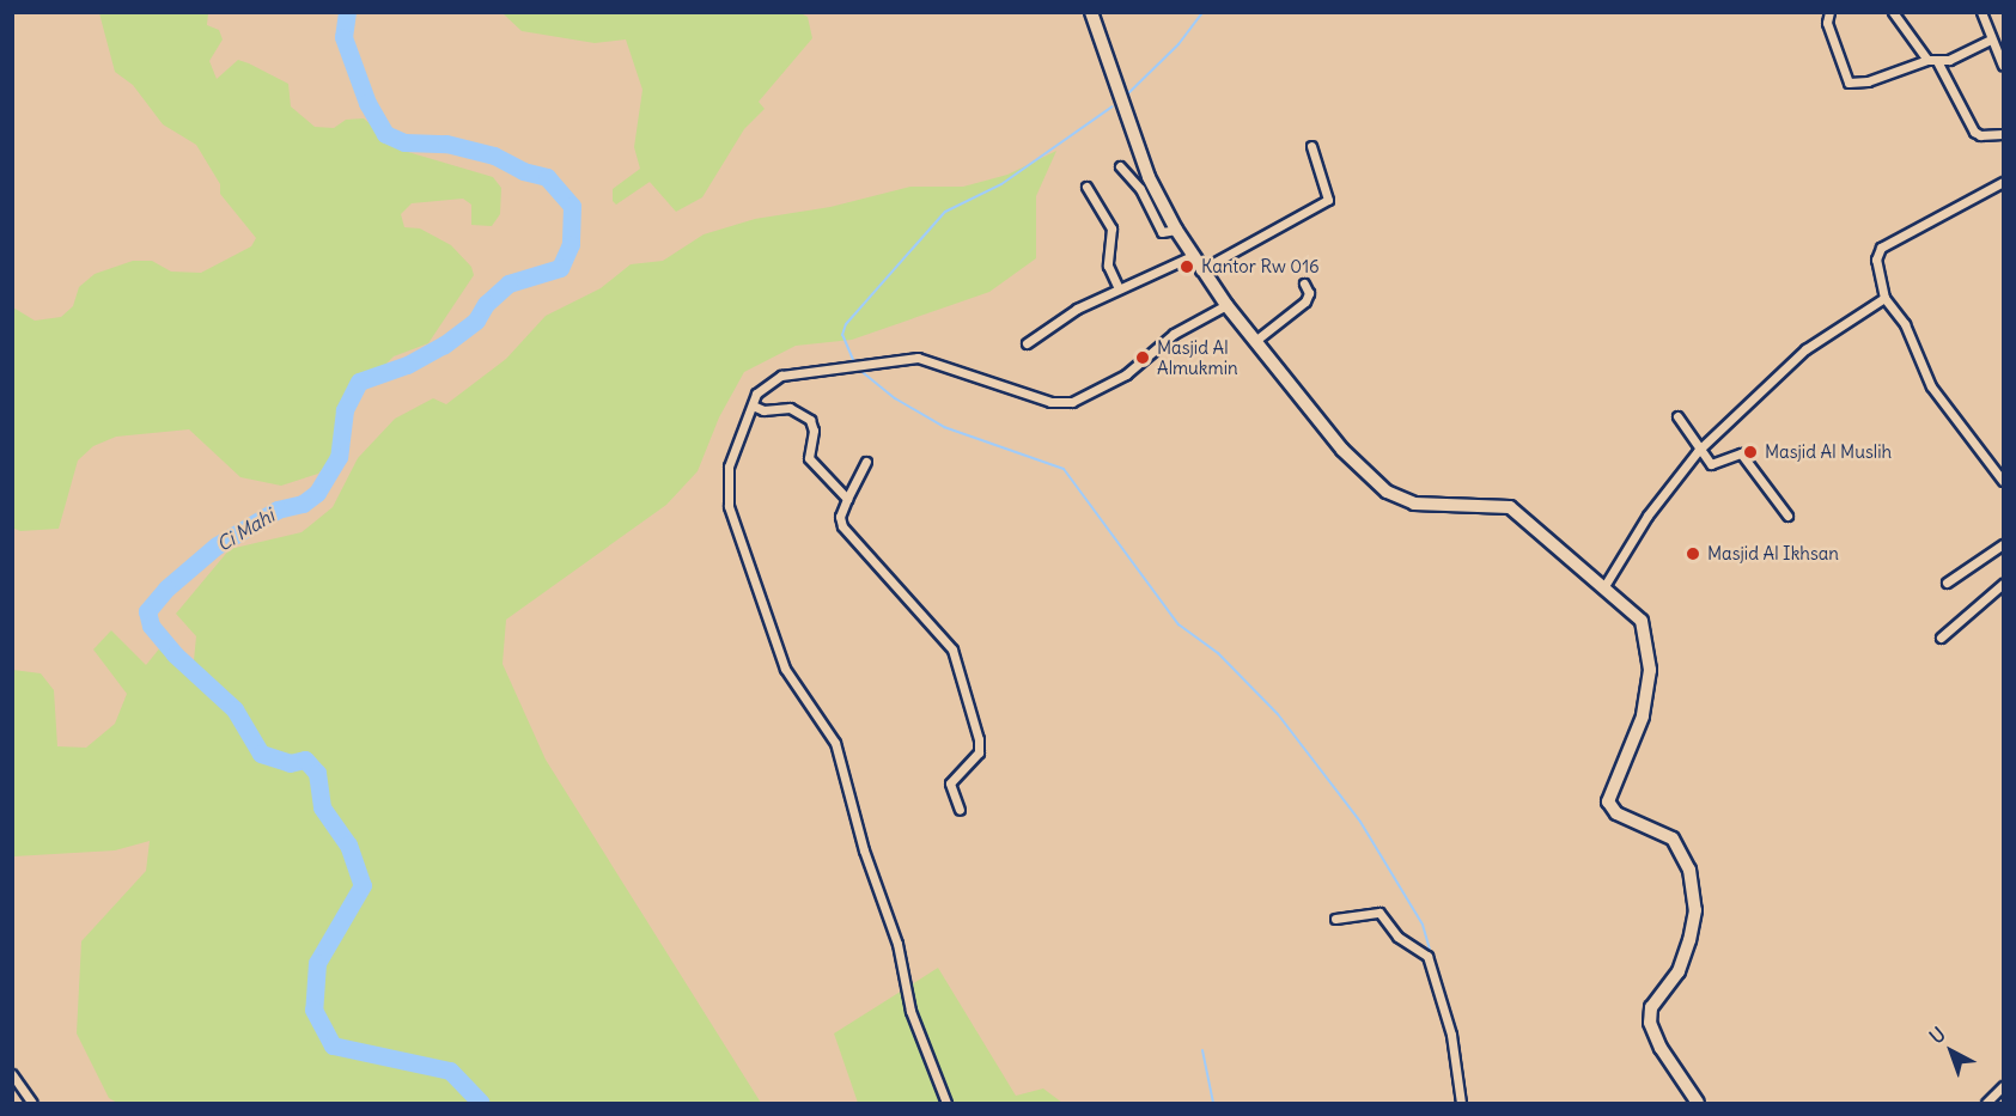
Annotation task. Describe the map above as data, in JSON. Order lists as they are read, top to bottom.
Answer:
{
  "water": ["Ci Mahi"],
  "places": [
    "Kantor Rw 016",
    "Masjid Al Almukmin",
    "Masjid Al Muslih",
    "Masjid Al Ikhsan"
  ],
  "north": "top left"
}
